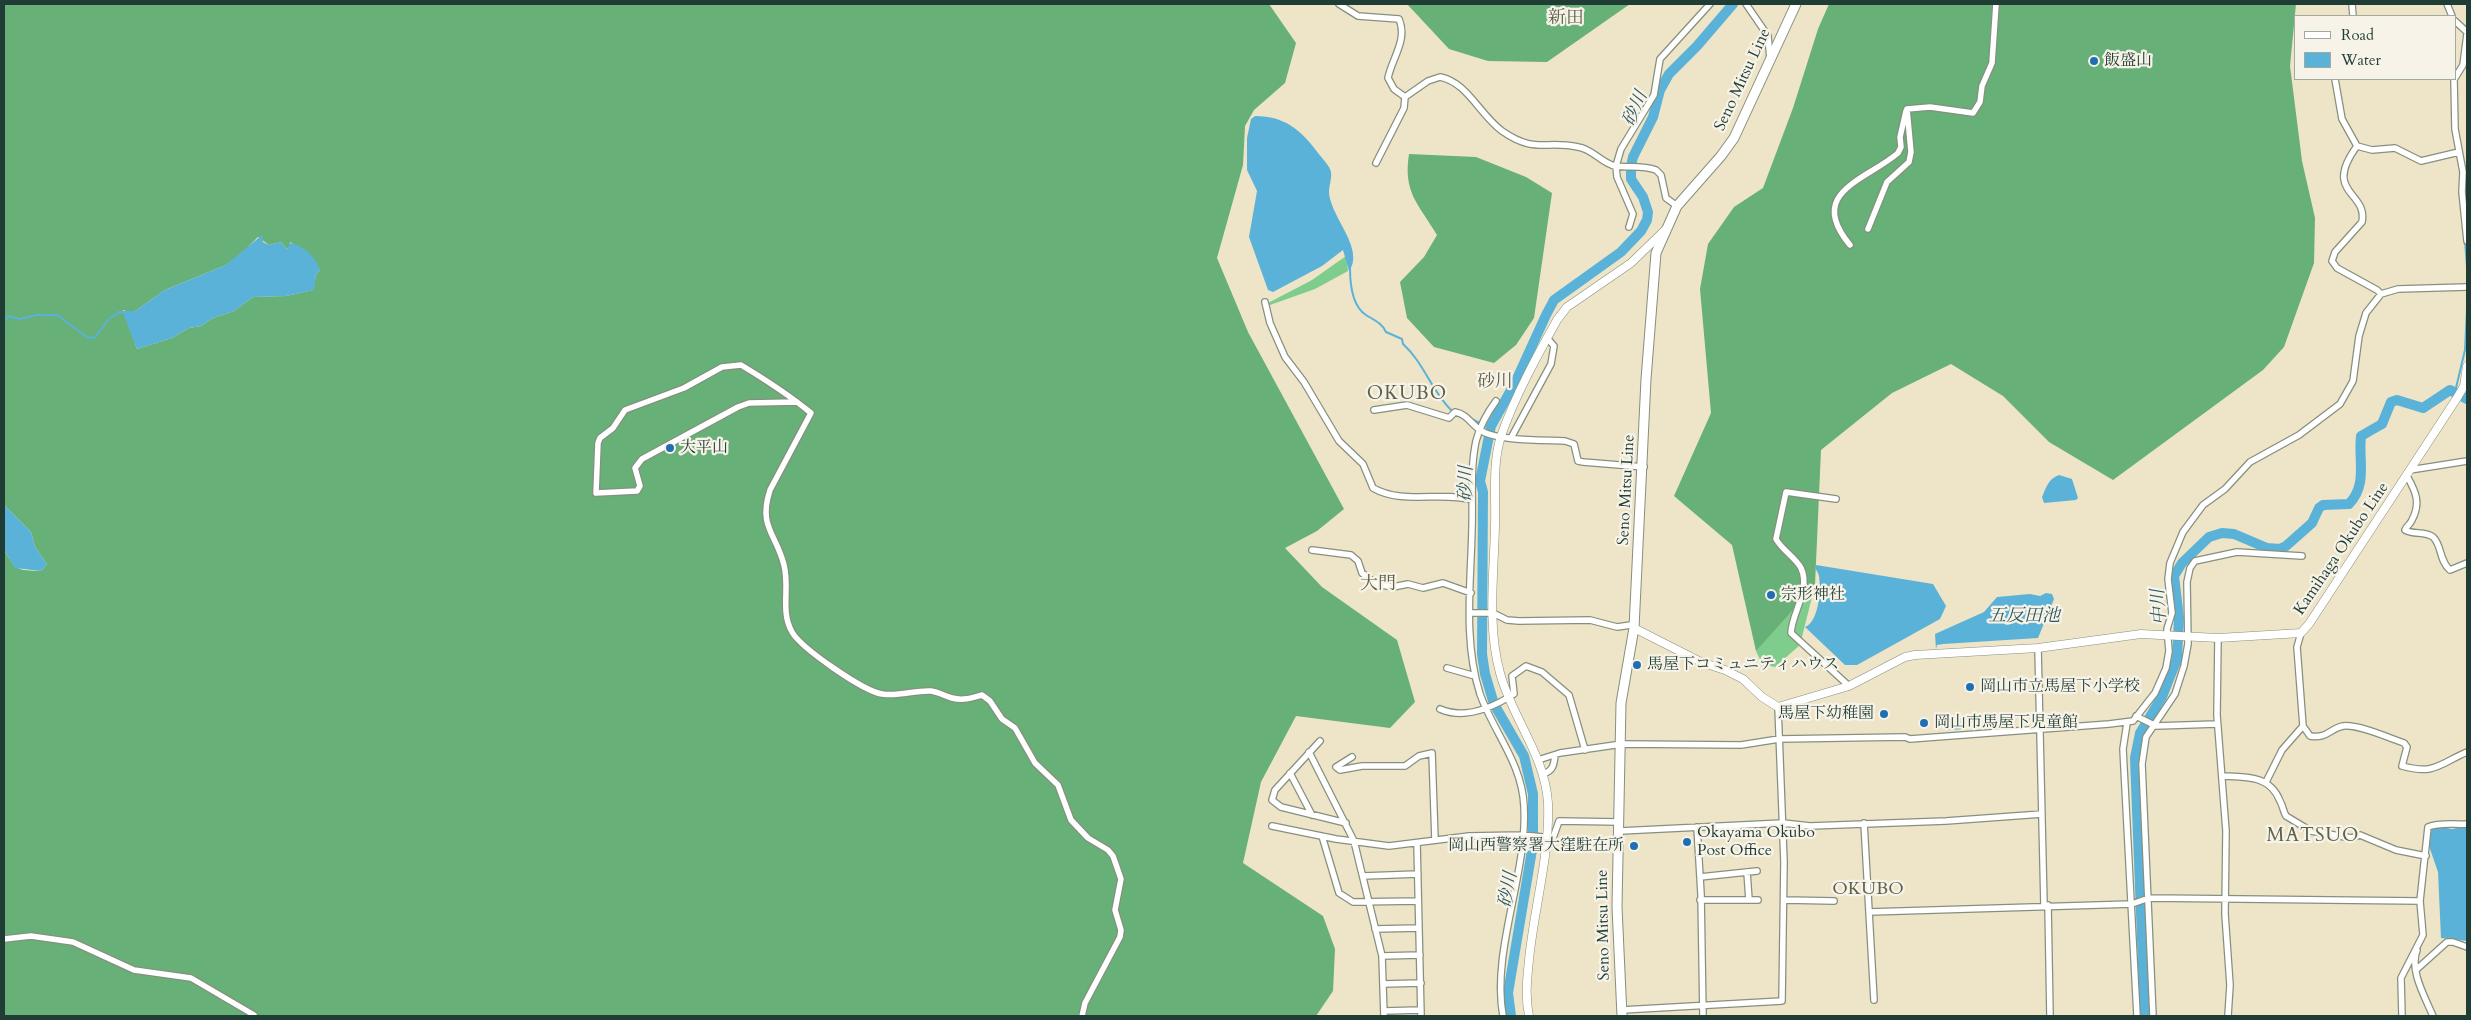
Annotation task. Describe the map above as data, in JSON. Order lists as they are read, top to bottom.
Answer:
{
  "streets": {
    "main road": ["Seno Mitsu Line", "Kamihaga Okubo Line"]
  },
  "districts": [
    "新田",
    "砂川",
    "OKUBO",
    "大門",
    "MATSUO",
    "OKUBO"
  ],
  "water": ["砂川", "中川", "五反田池"],
  "places": [
    "飯盛山",
    "大平山",
    "宗形神社",
    "馬屋下コミュニティハウス",
    "岡山市立馬屋下小学校",
    "馬屋下幼稚園",
    "岡山市馬屋下児童館",
    "Okayama Okubo Post Office",
    "岡山西警察署大窪駐在所"
  ],
  "legend": ["Road", "Water"]
}
